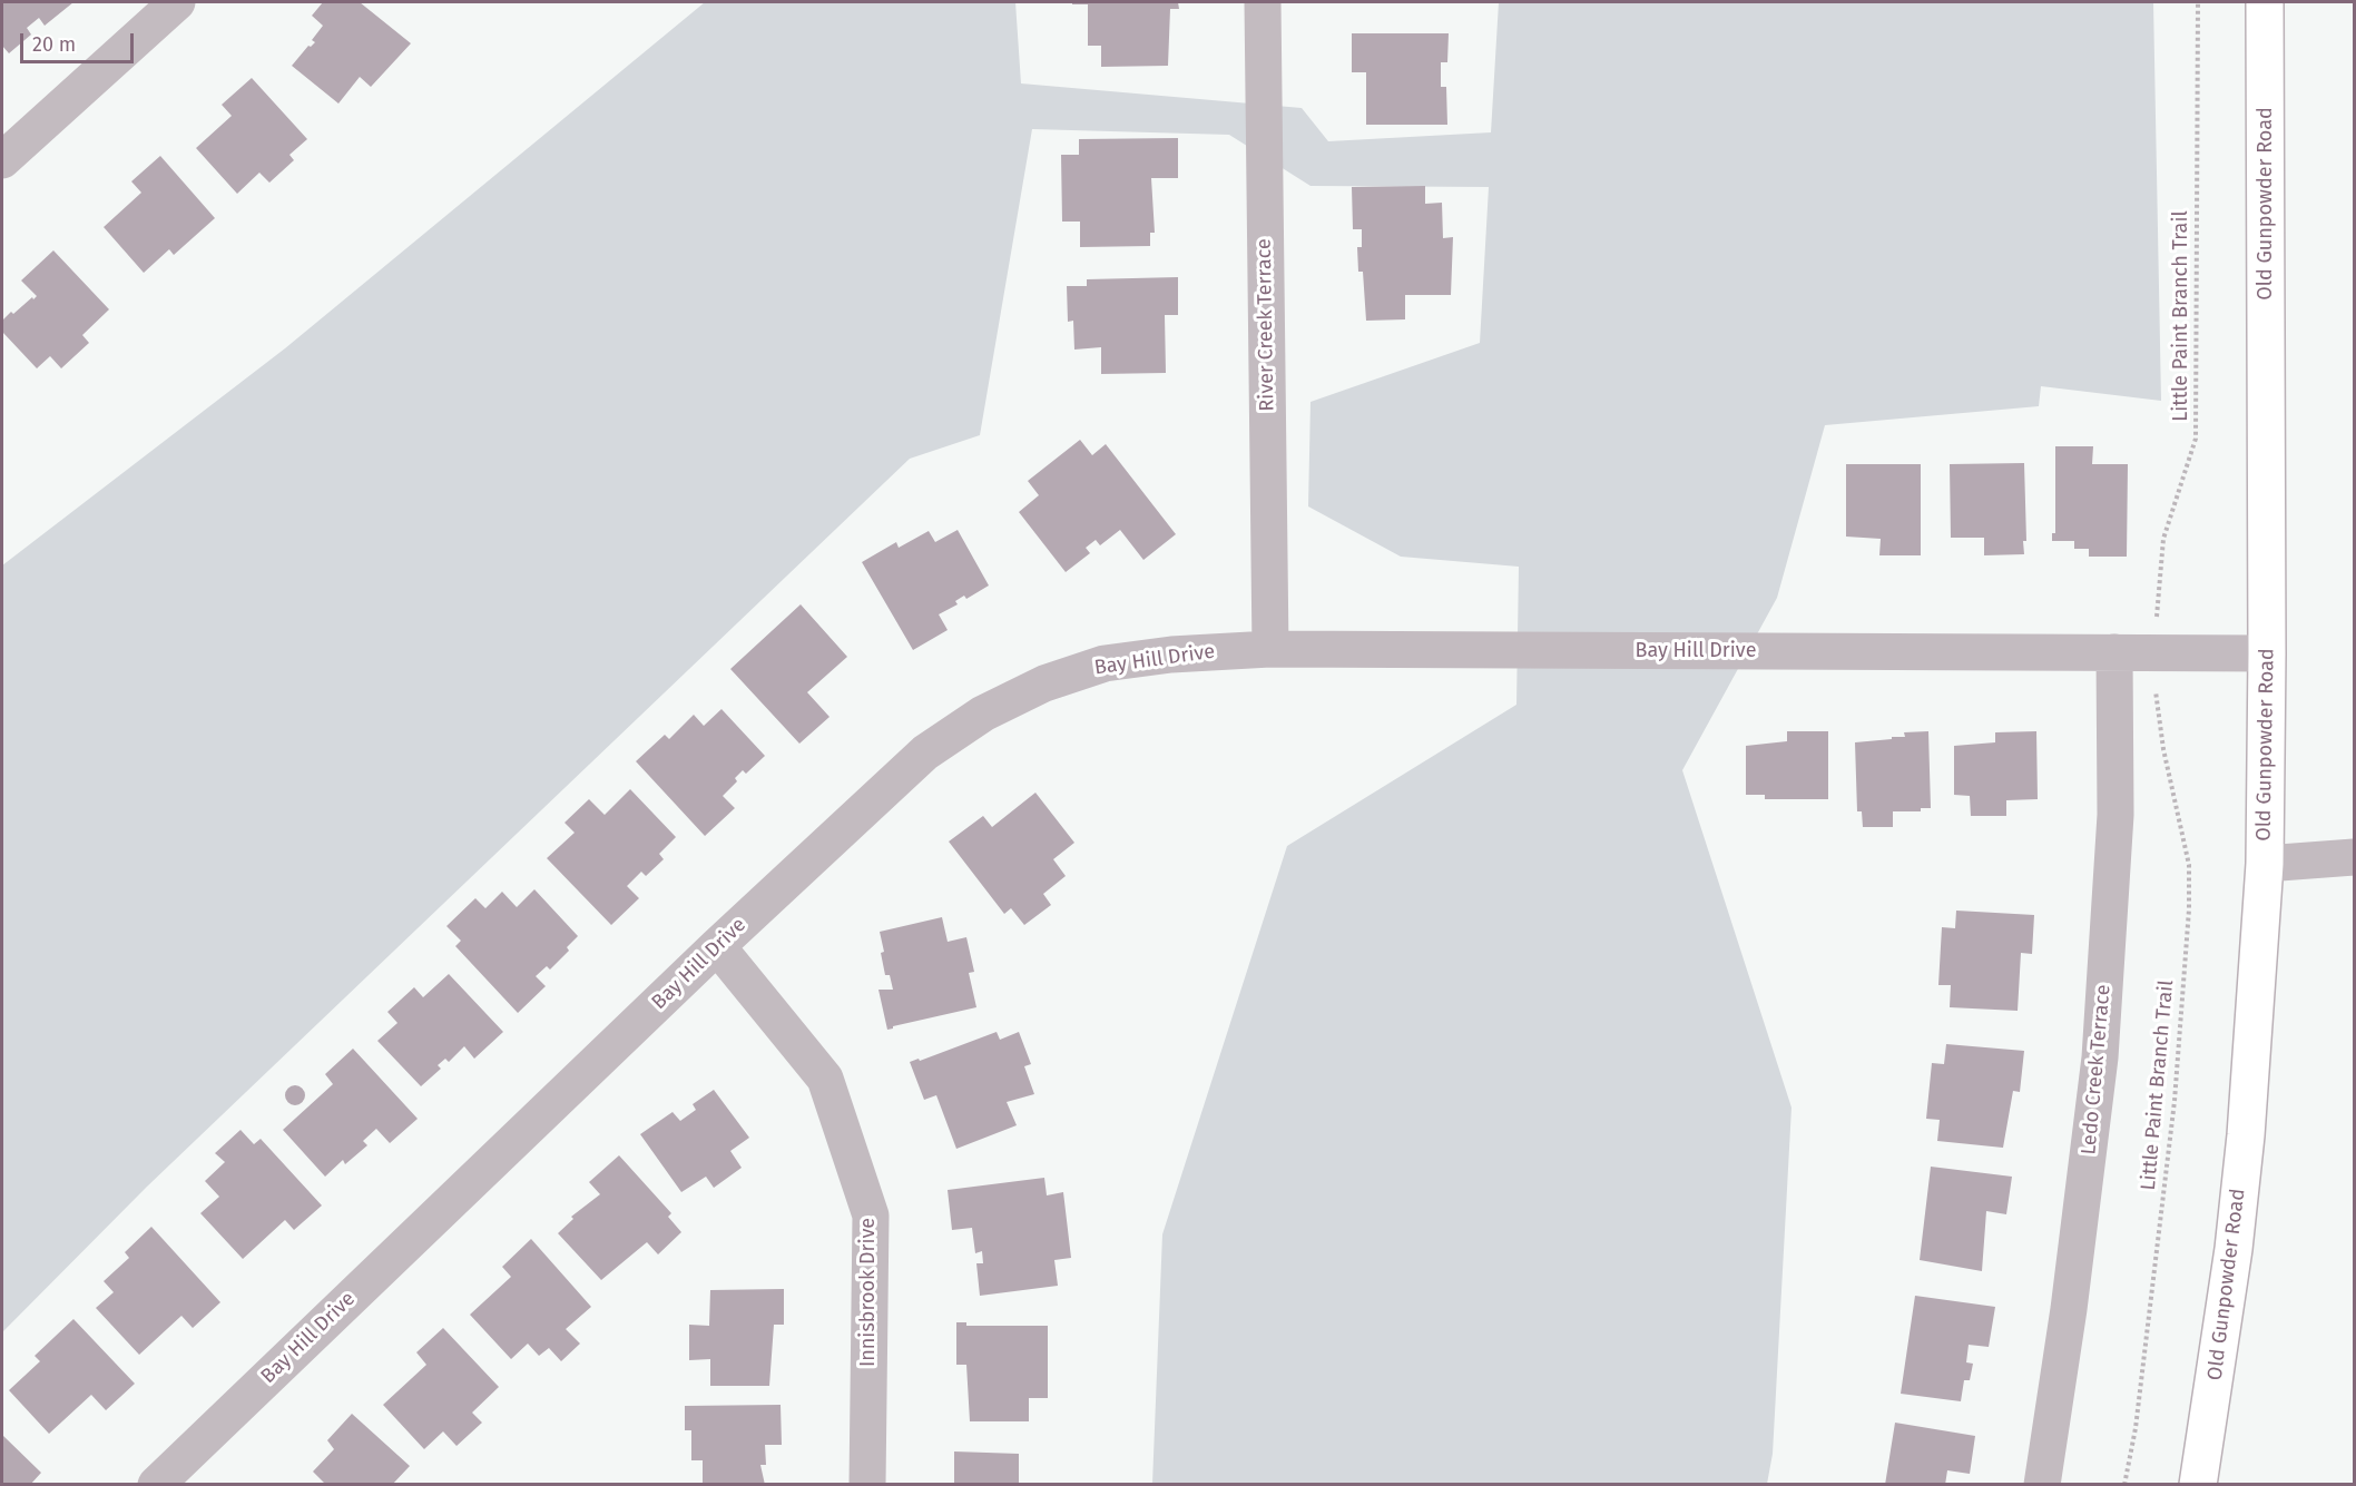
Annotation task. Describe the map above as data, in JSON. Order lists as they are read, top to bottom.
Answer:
{
  "streets": {
    "main road": ["Old Gunpowder Road"],
    "street": [
      "River Creek Terrace",
      "Bay Hill Drive",
      "Ledo Creek Terrace",
      "Innisbrook Drive"
    ],
    "path": ["Little Paint Branch Trail"]
  },
  "crossings": [
    ["Old Gunpowder Road", "Bay Hill Drive"],
    ["River Creek Terrace", "Bay Hill Drive"],
    ["Bay Hill Drive", "Ledo Creek Terrace"],
    ["Bay Hill Drive", "Innisbrook Drive"]
  ],
  "scale_bar": "20 m"
}
